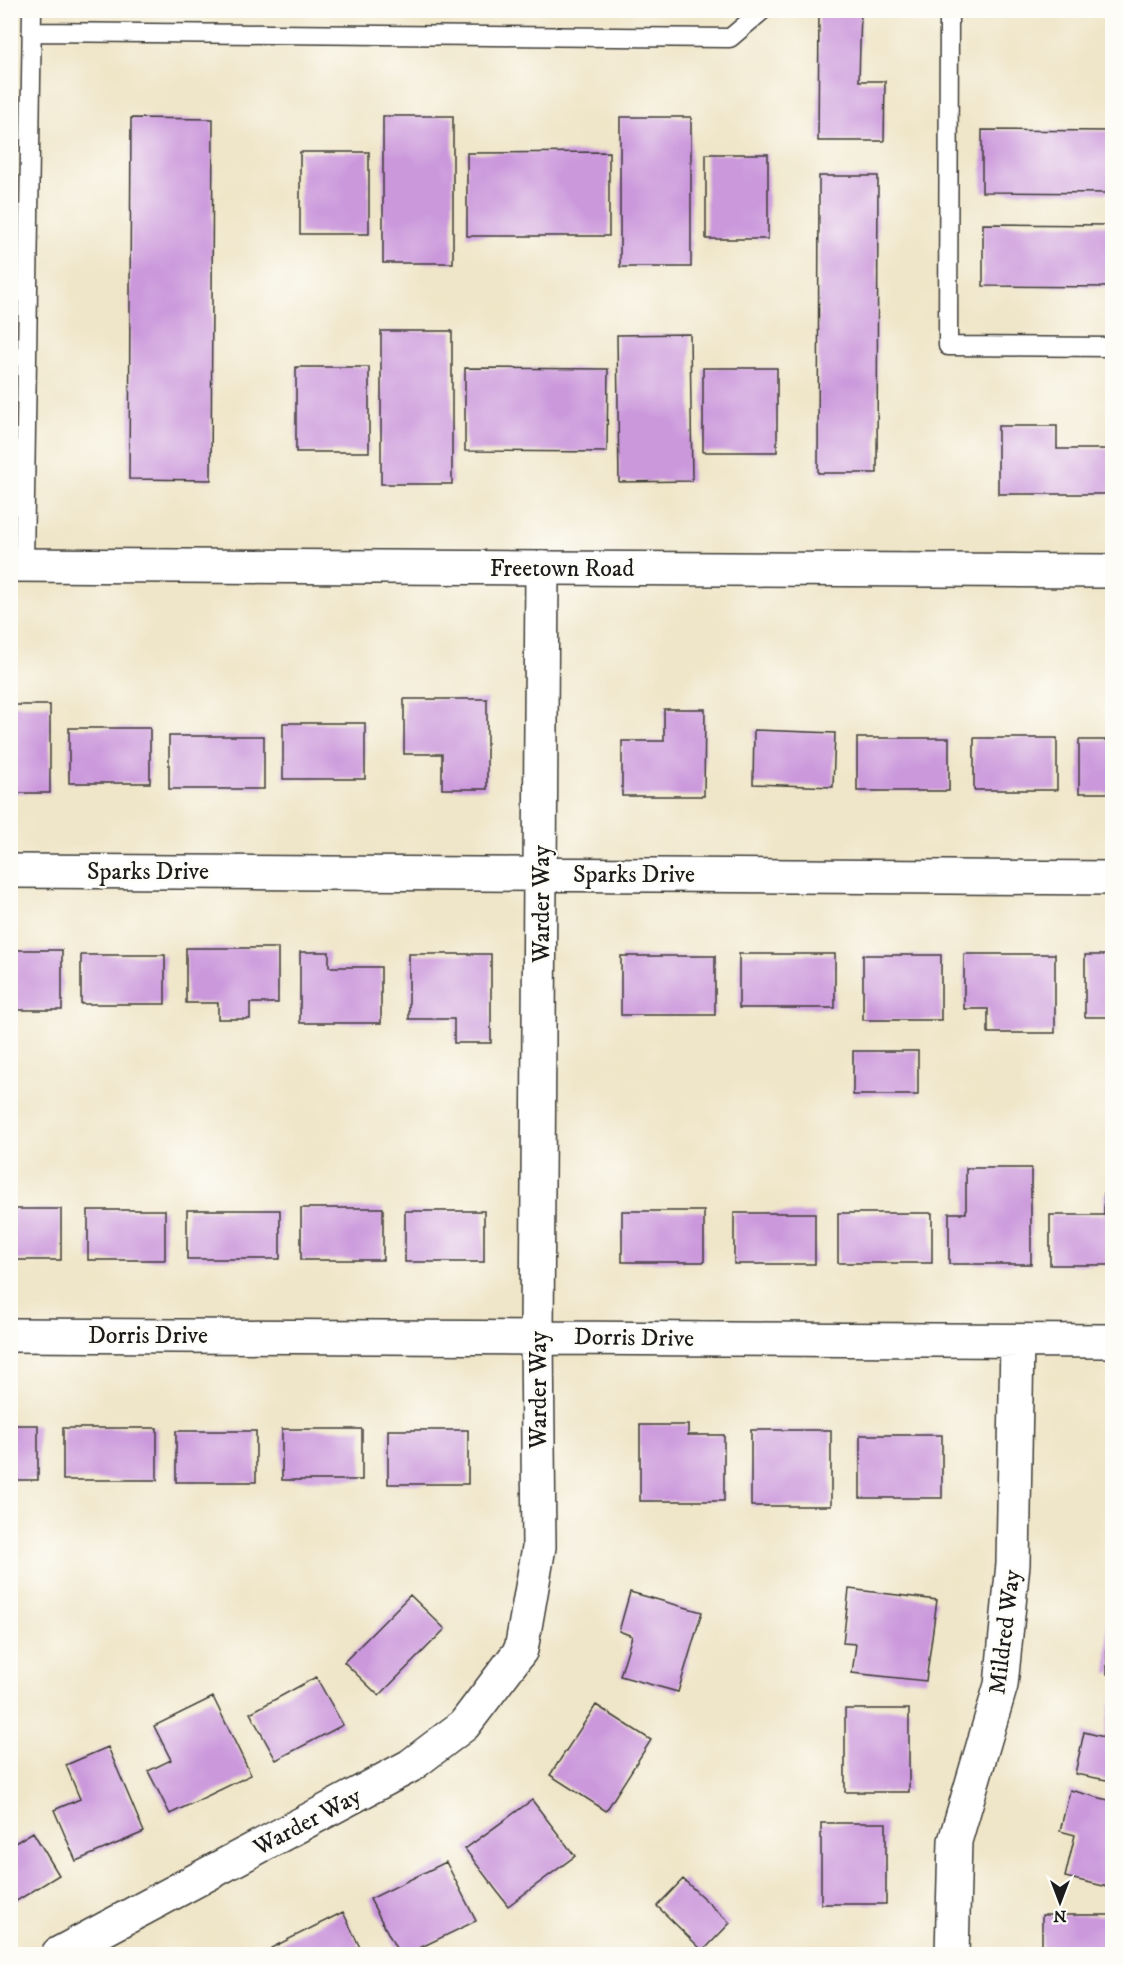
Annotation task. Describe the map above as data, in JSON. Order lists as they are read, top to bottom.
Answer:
{
  "streets": {
    "street": [
      "Freetown Road",
      "Sparks Drive",
      "Warder Way",
      "Dorris Drive",
      "Mildred Way"
    ]
  },
  "crossings": [
    ["Freetown Road", "Warder Way"],
    ["Sparks Drive", "Warder Way"],
    ["Warder Way", "Dorris Drive"],
    ["Dorris Drive", "Mildred Way"]
  ],
  "north": "bottom"
}
